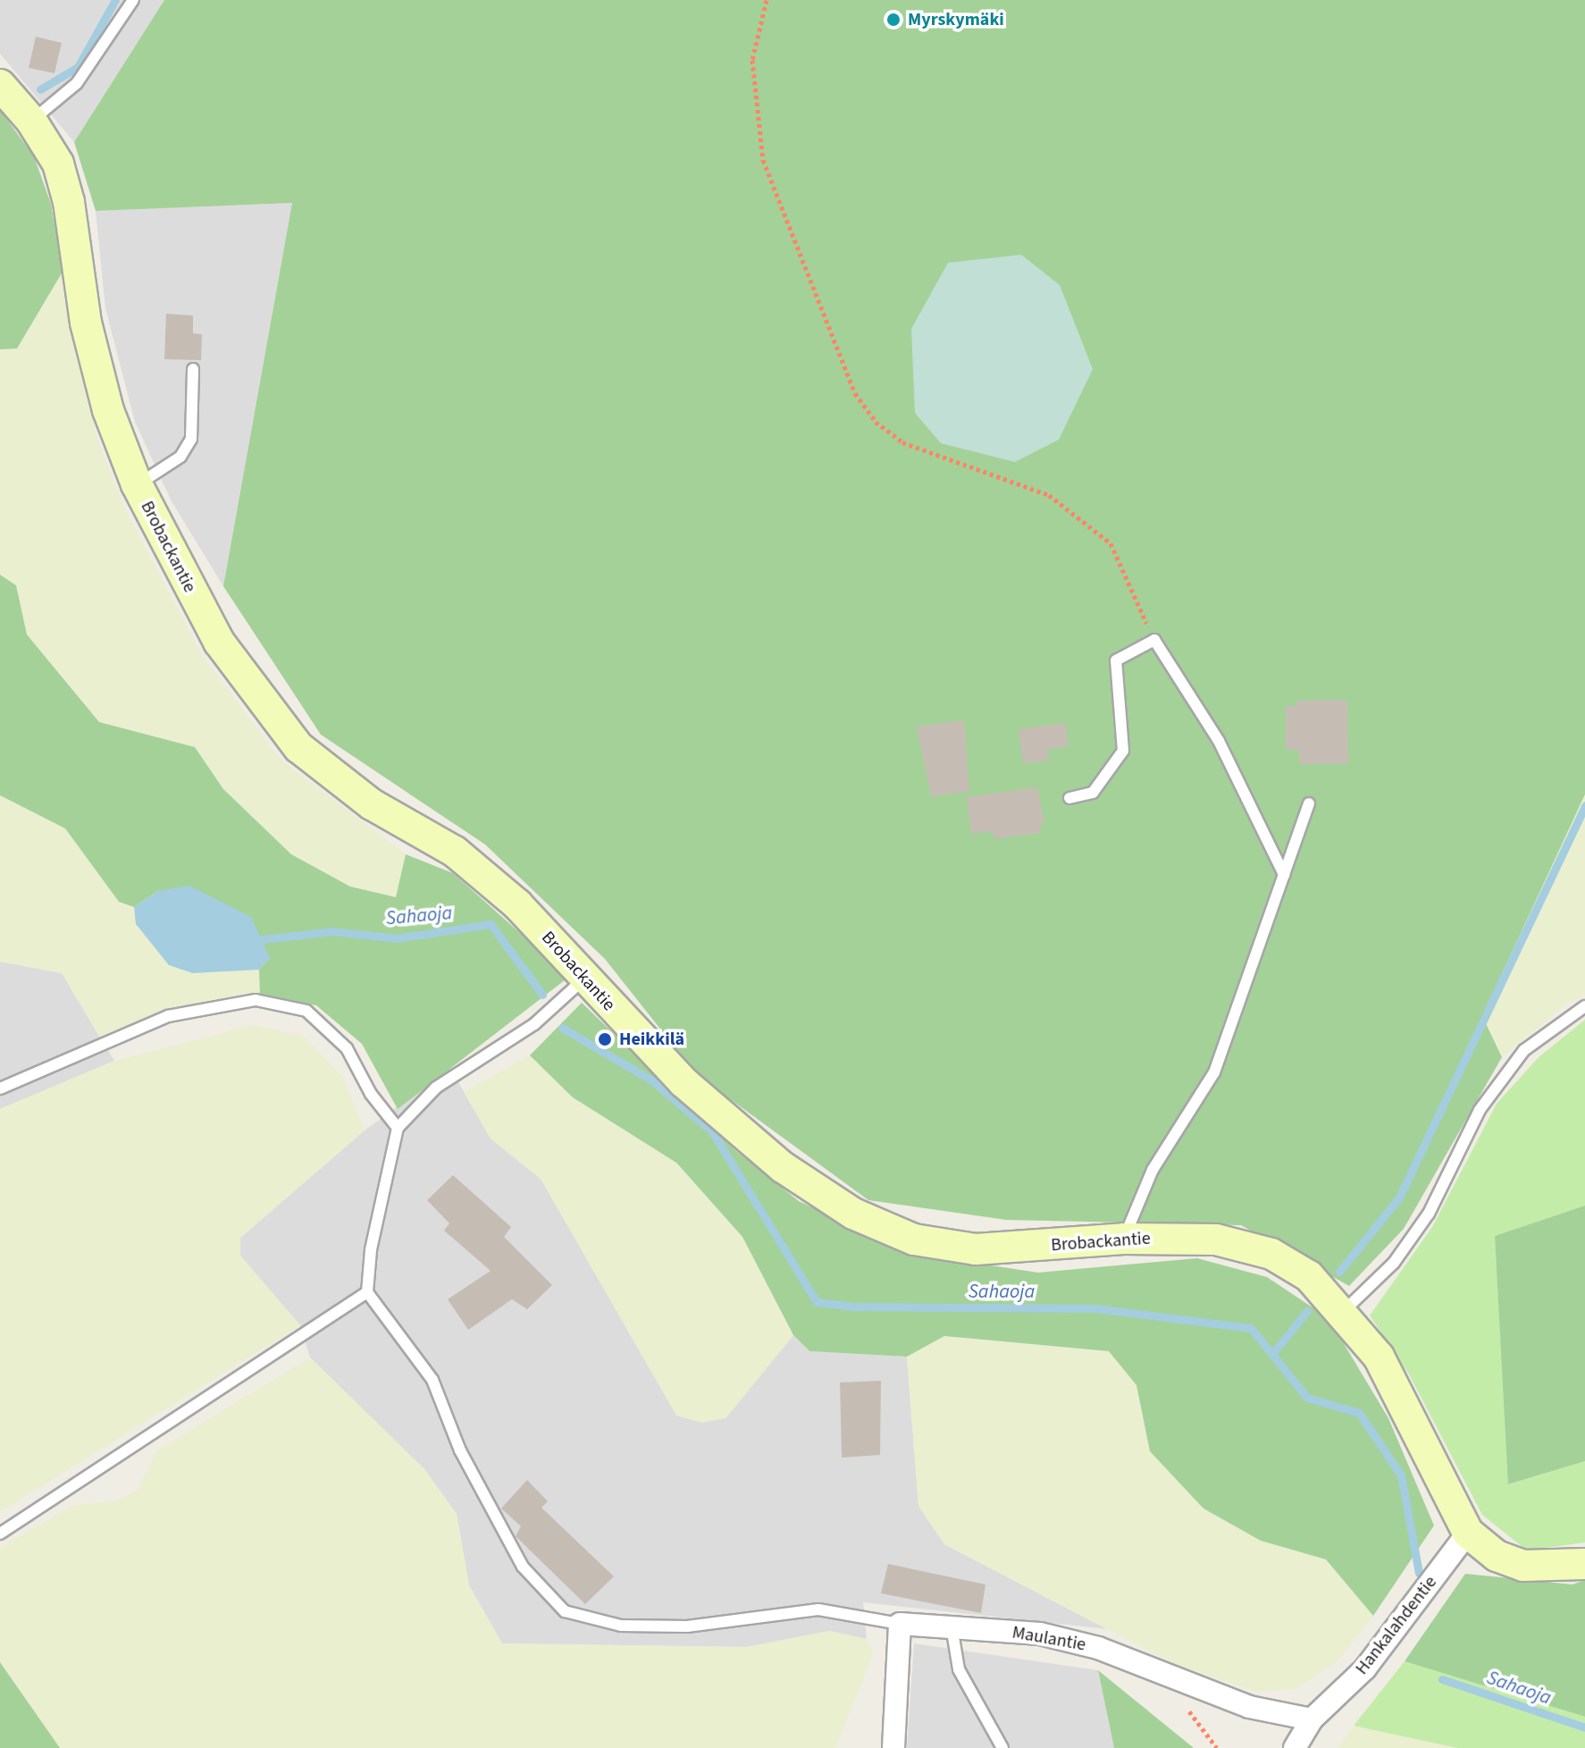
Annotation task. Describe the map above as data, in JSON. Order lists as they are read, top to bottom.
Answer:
{
  "streets": {
    "street": ["Brobackantie", "Hankalahdentie", "Maulantie"]
  },
  "crossings": [
    ["Brobackantie", "Hankalahdentie"],
    ["Hankalahdentie", "Maulantie"]
  ],
  "water": ["Sahaoja"],
  "places": ["Myrskymäki", "Heikkilä"]
}
